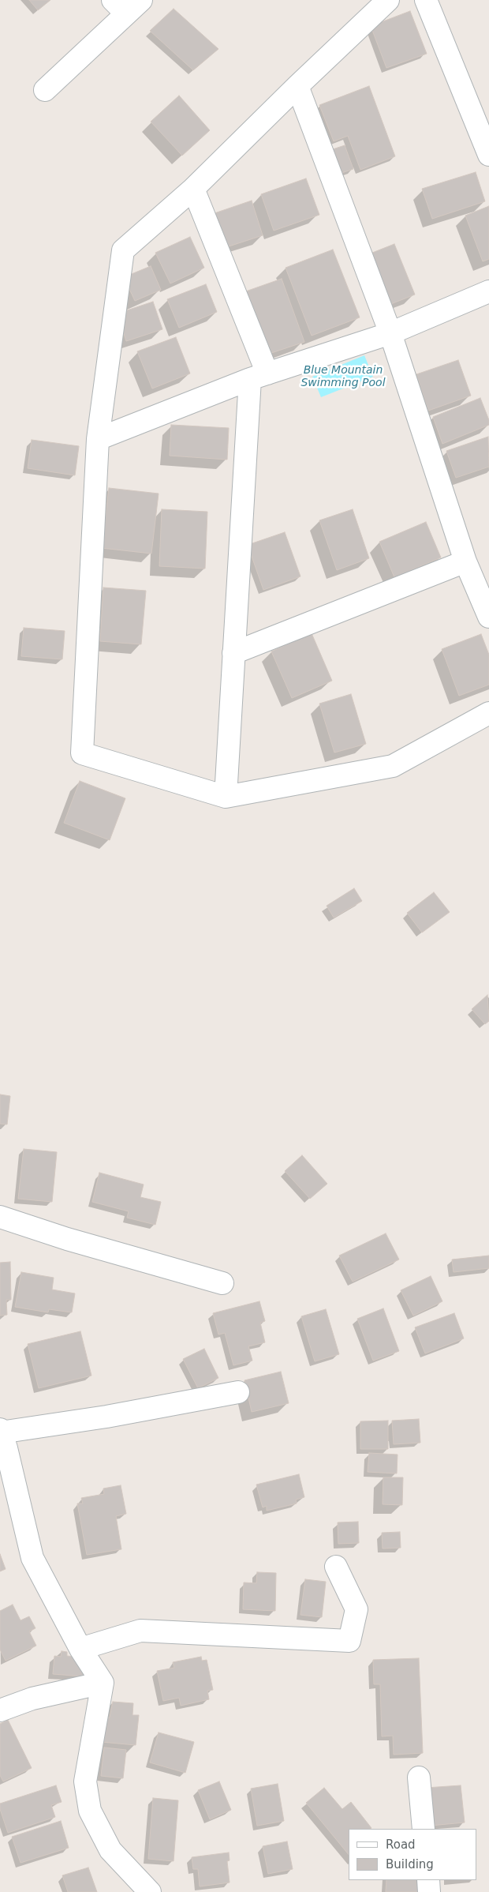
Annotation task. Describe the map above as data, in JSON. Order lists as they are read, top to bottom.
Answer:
{
  "water": ["Blue Mountain Swimming Pool"],
  "legend": ["Road", "Building"]
}
